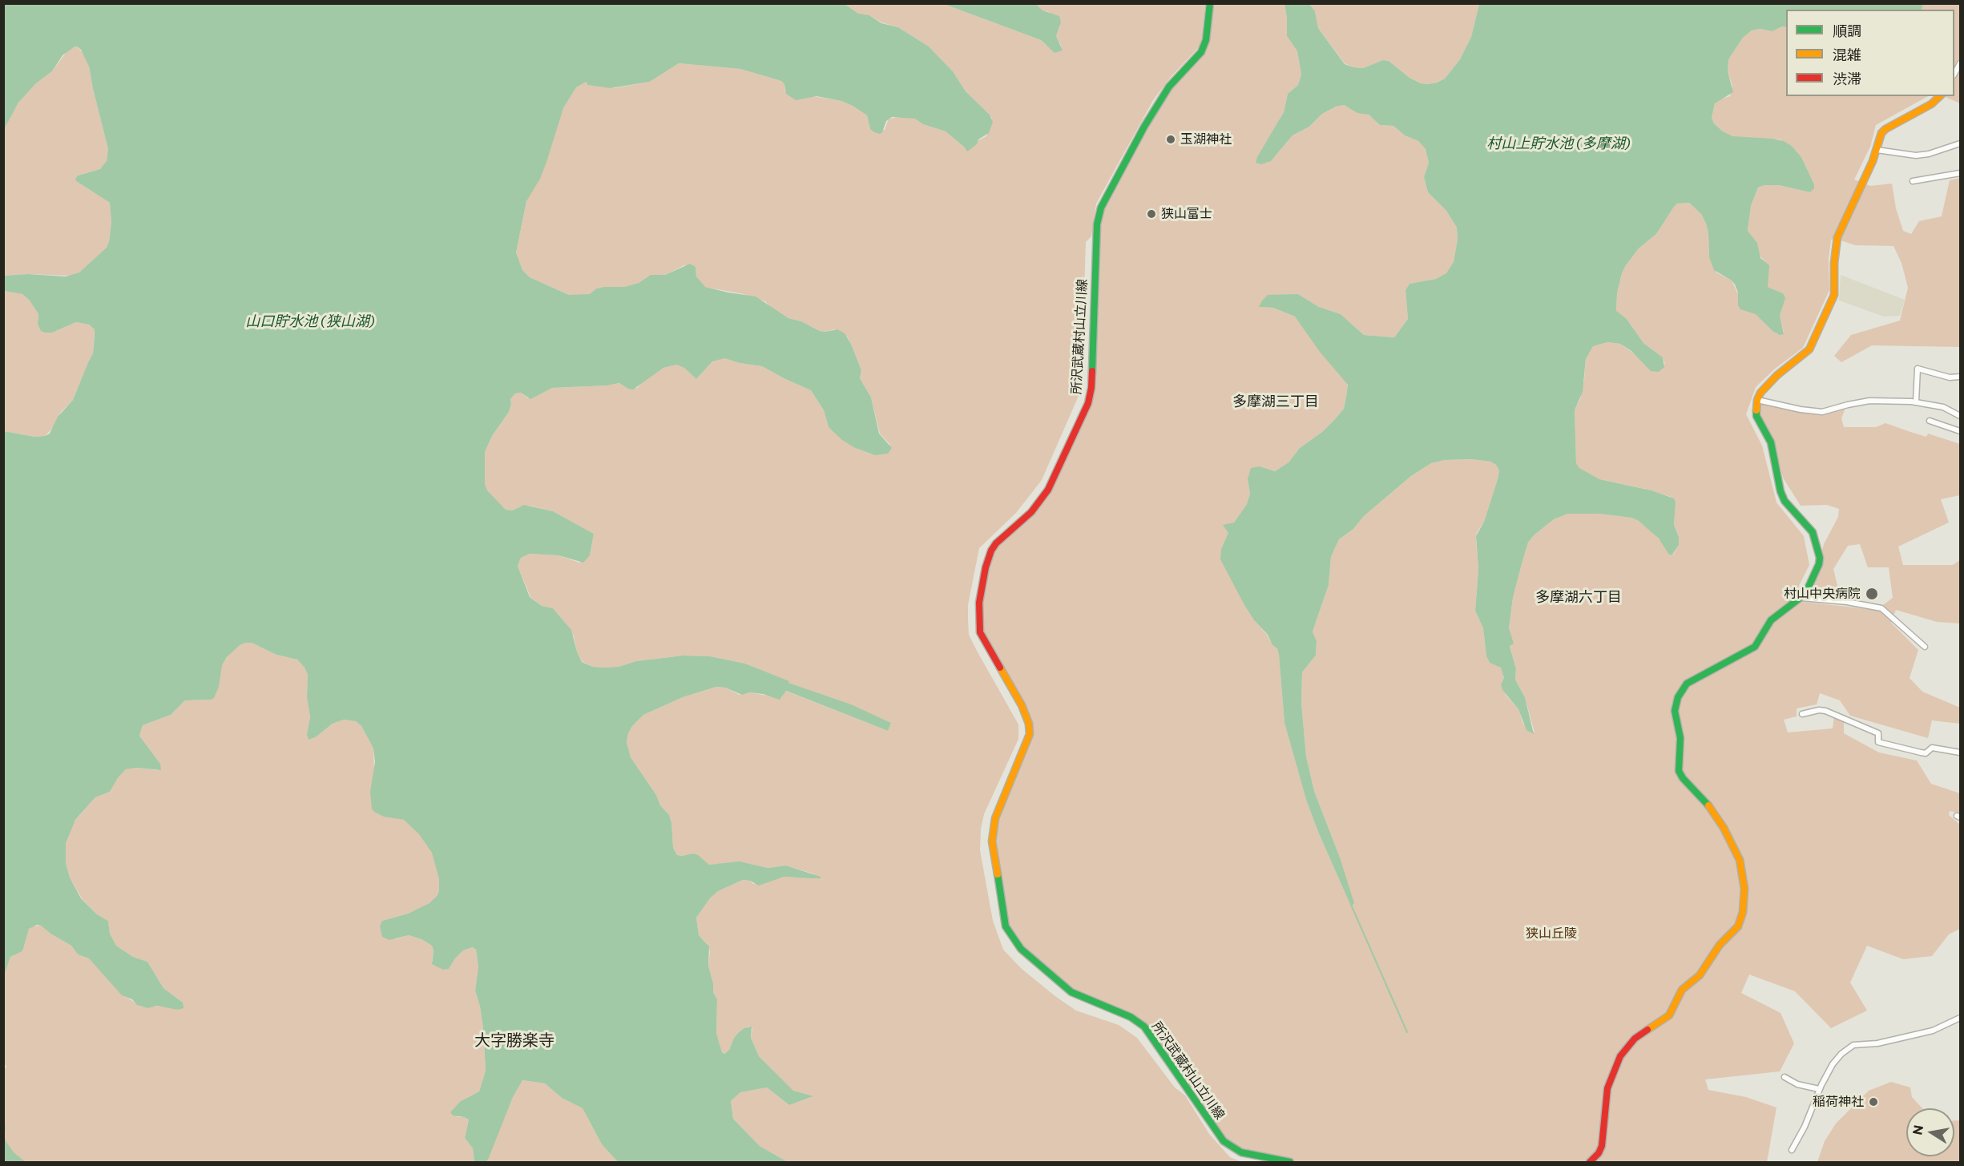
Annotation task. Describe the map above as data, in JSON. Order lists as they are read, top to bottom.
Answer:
{
  "streets": {
    "main road": ["所沢武蔵村山立川線"]
  },
  "districts": ["多摩湖三丁目", "多摩湖六丁目", "大字勝楽寺"],
  "water": ["村山上貯水池 (多摩湖)", "山口貯水池 (狭山湖)"],
  "parks": ["狭山丘陵"],
  "places": [
    "玉湖神社",
    "狭山富士",
    "村山中央病院",
    "稲荷神社"
  ],
  "legend": ["順調", "混雑", "渋滞"],
  "north": "left"
}
